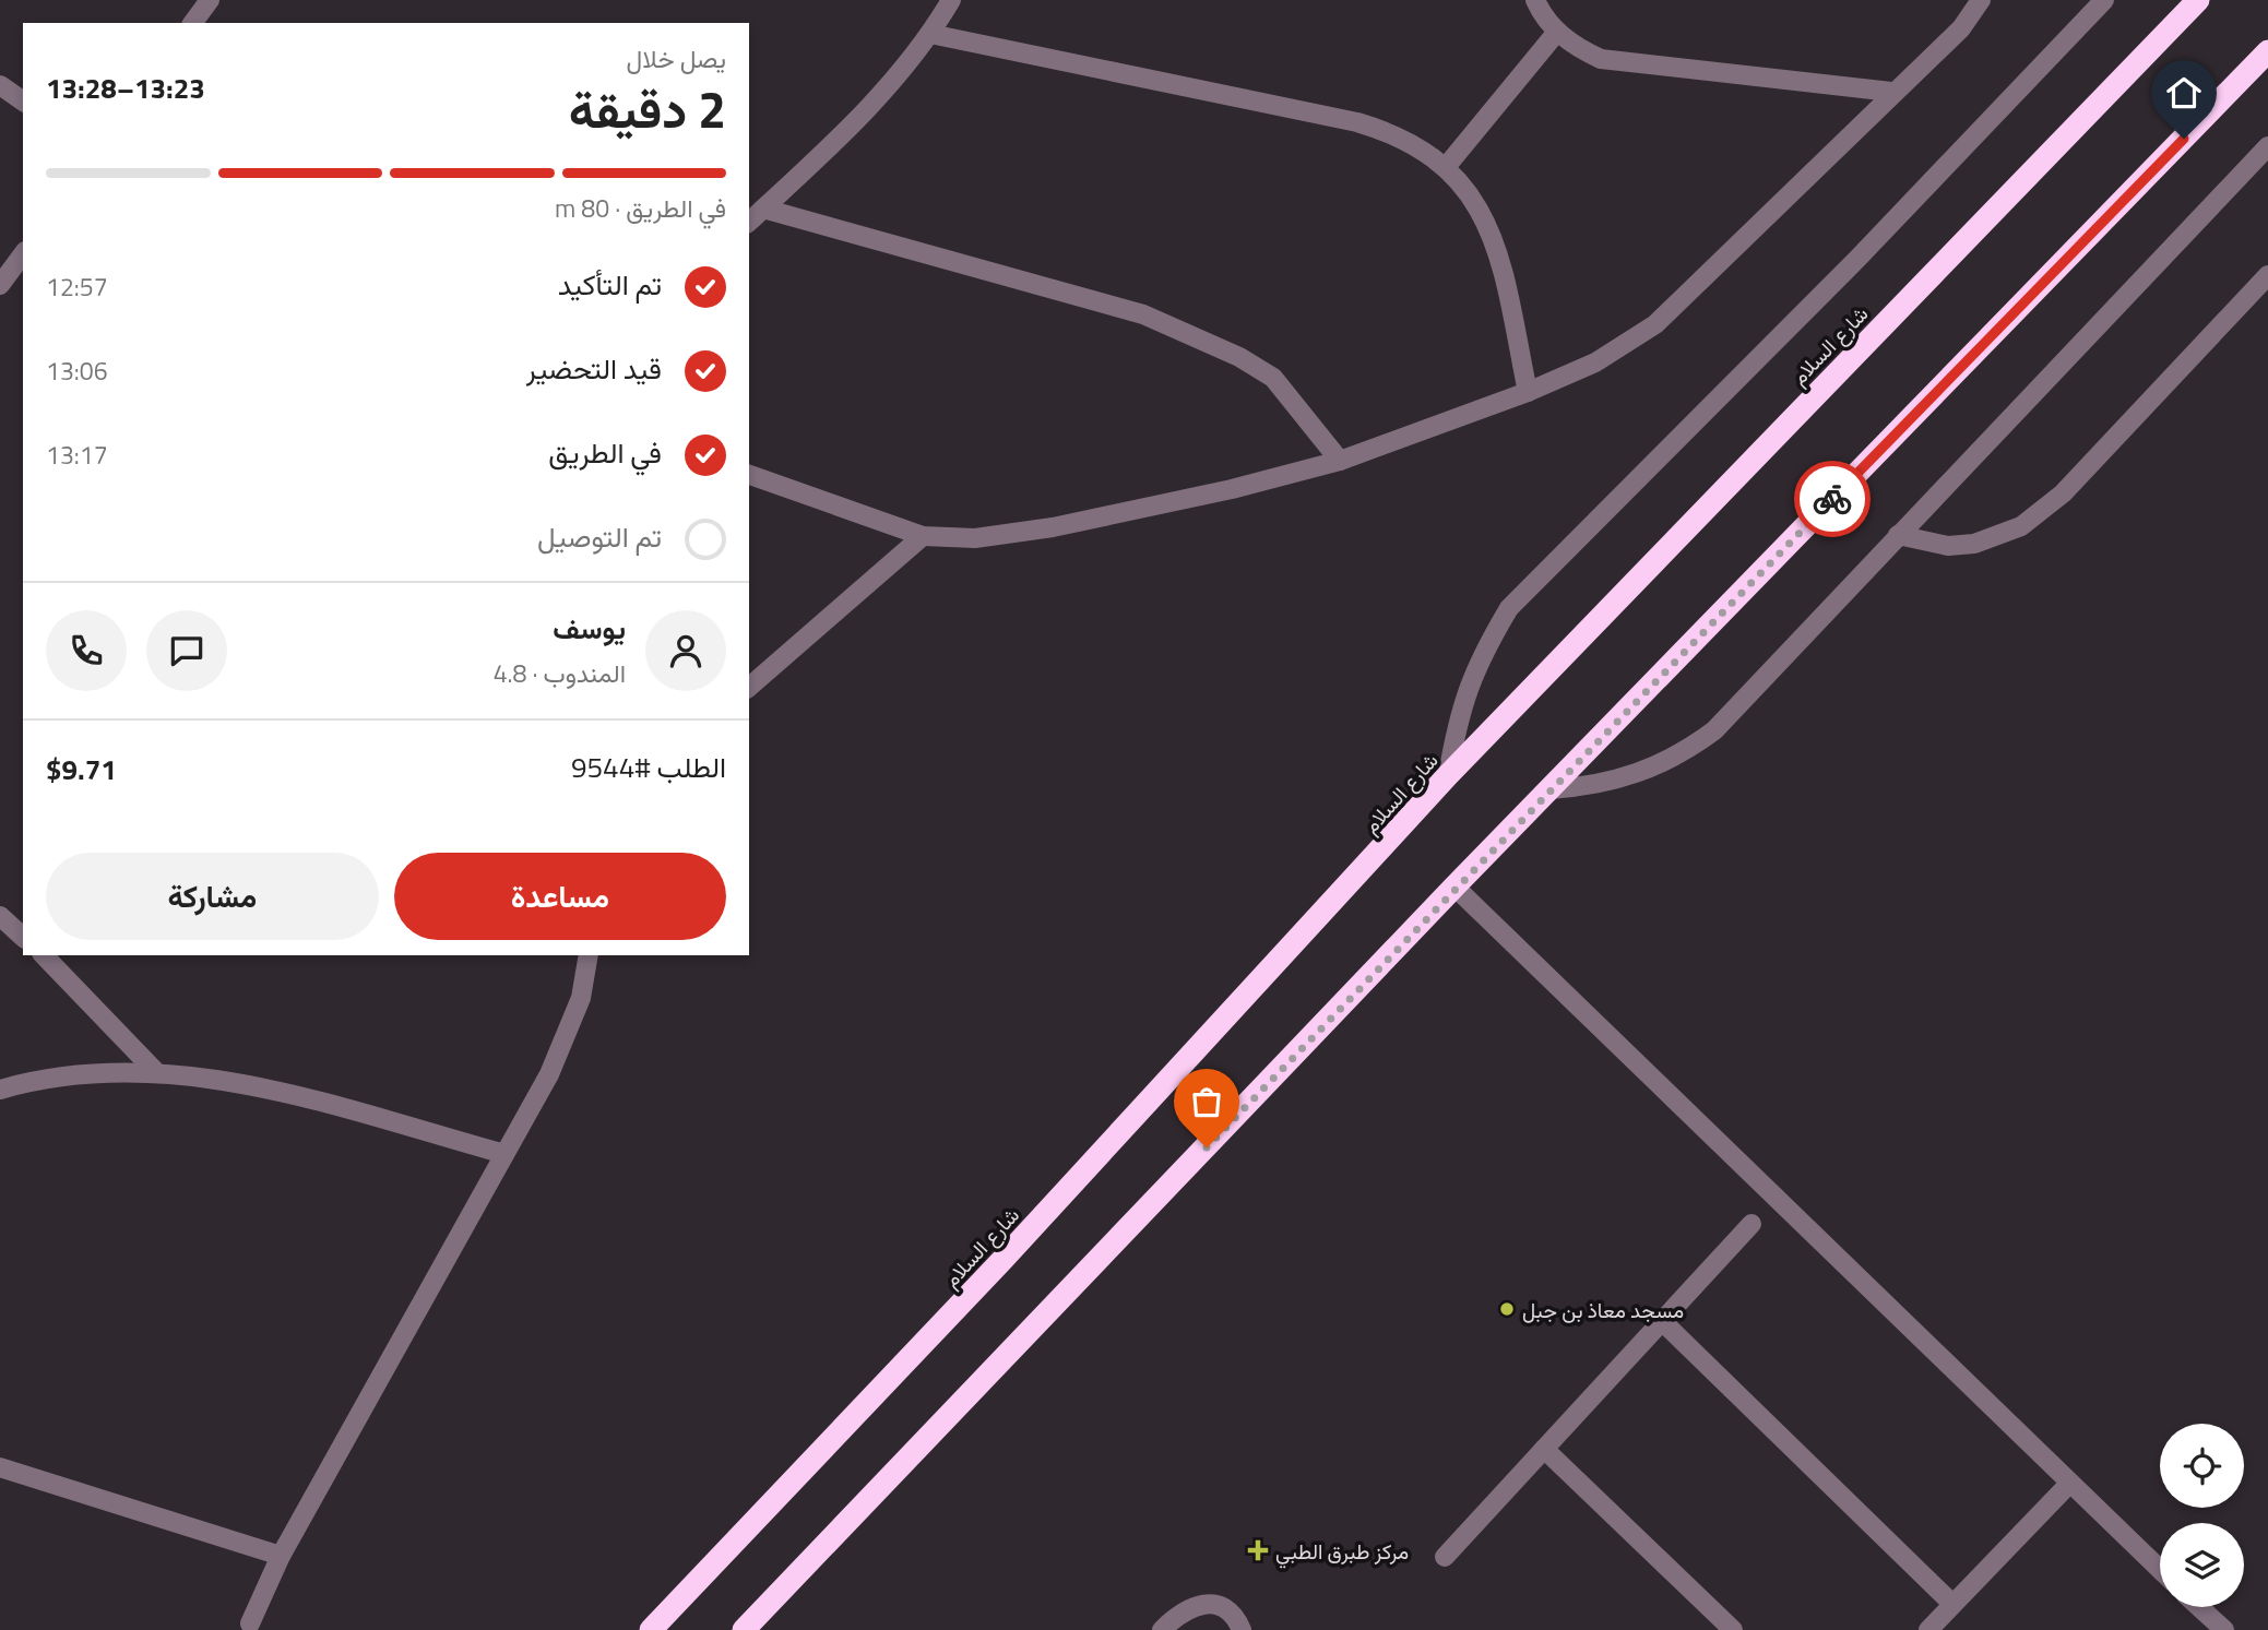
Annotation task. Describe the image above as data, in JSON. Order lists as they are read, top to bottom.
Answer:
{
  "streets": {
    "highway": ["شارع السلام"]
  },
  "places": {
    "other": ["مسجد معاذ بن جبل"],
    "health": ["مركز طبرق الطبي"]
  },
  "page": {
    "heading": ["2 دقيقة", "يصل خلال", "13:23–13:28"],
    "panel": [
      "يوسف",
      "المندوب · 4.8",
      "الطلب #9544",
      "$9.71"
    ],
    "bar": "في الطريق · 80 m",
    "list": [
      ["تم التأكيد", "12:57"],
      ["قيد التحضير", "13:06"],
      ["في الطريق", "13:17"],
      "تم التوصيل"
    ],
    "buttons": ["مساعدة", "مشاركة"]
  }
}
